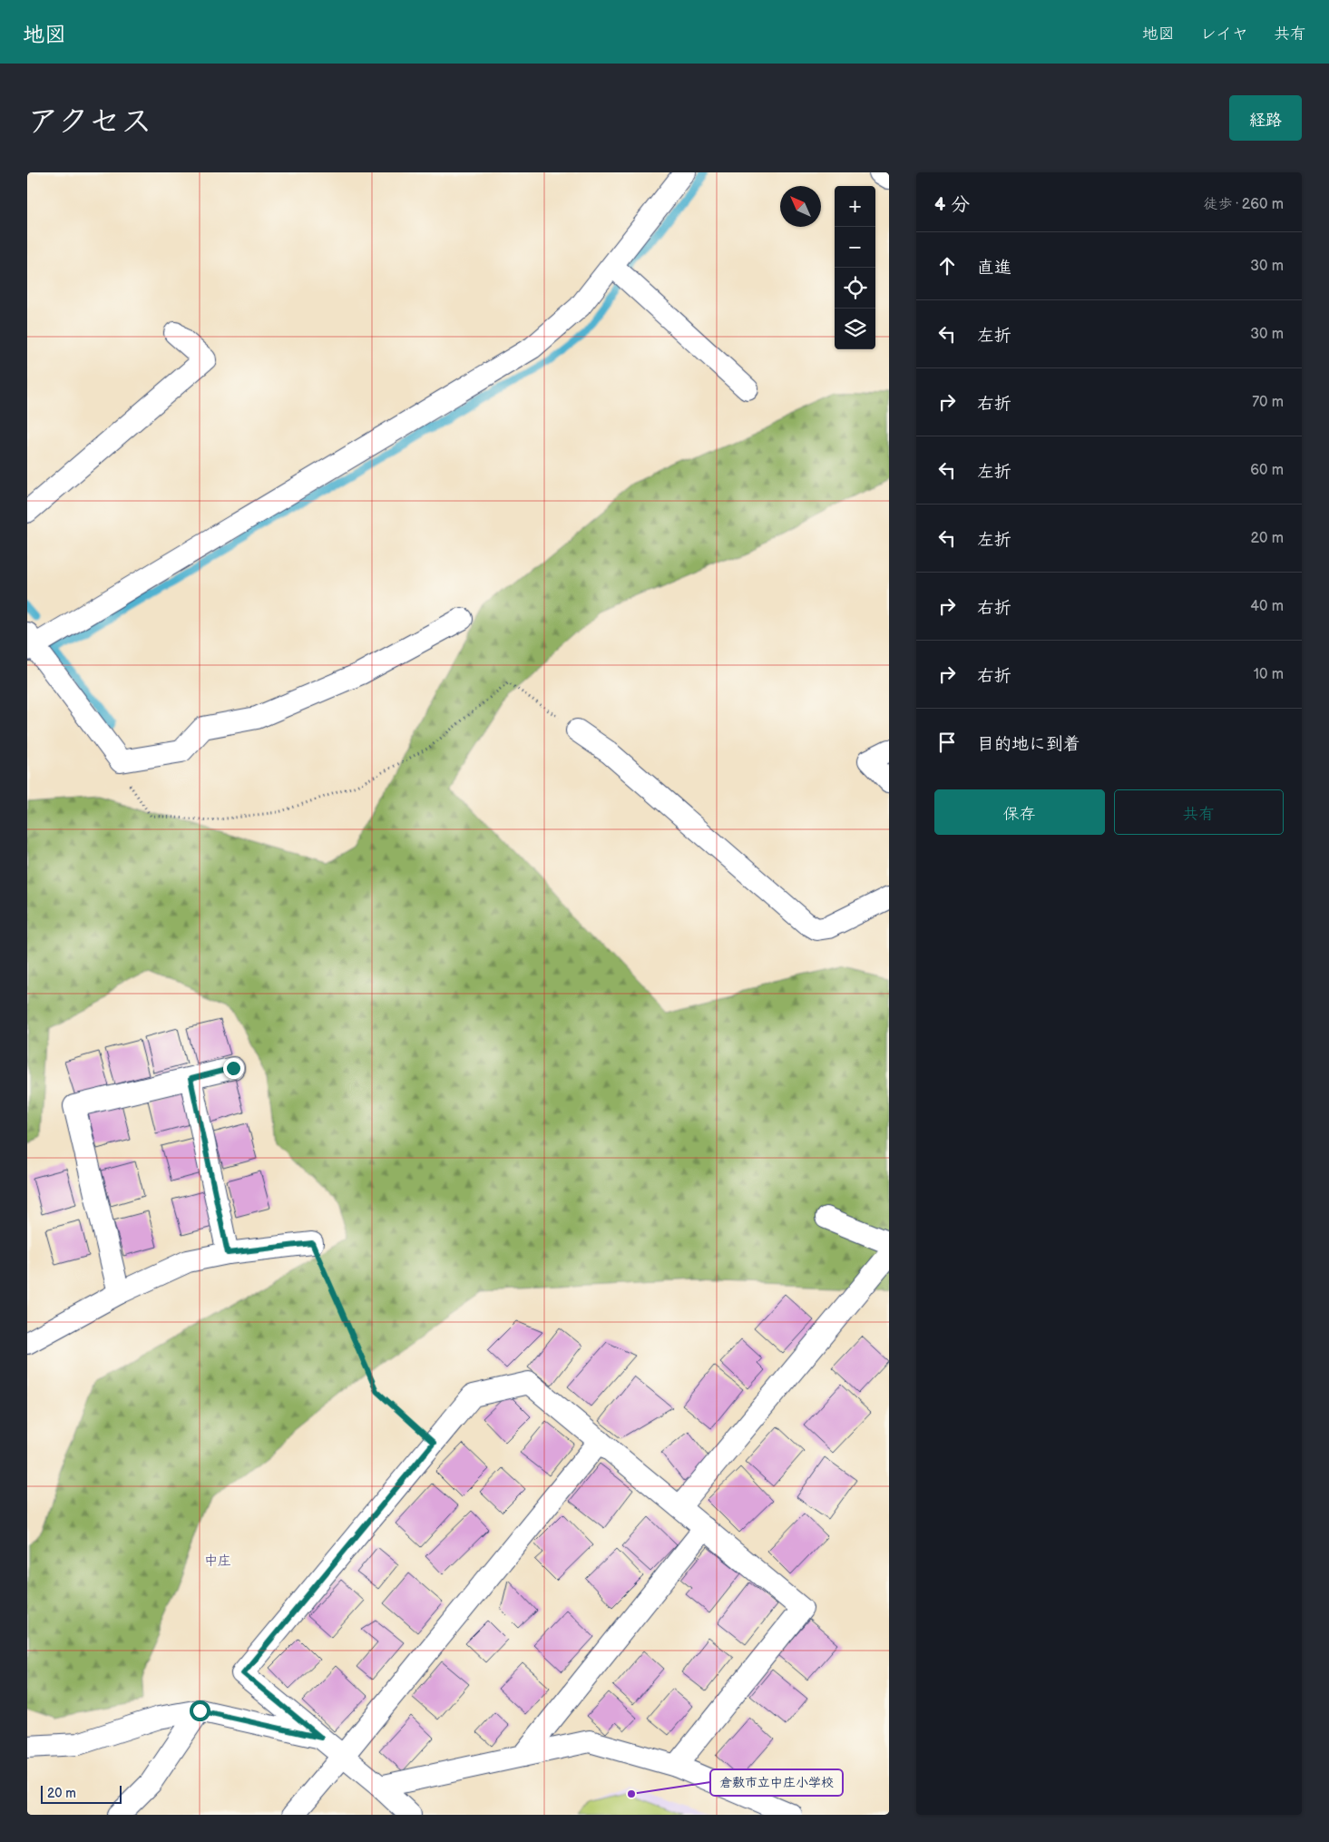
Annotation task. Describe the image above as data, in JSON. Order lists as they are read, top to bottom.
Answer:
{
  "districts": ["中庄"],
  "places": ["倉敷市立中庄小学校"],
  "scale_bar": "20 m",
  "north": "top left",
  "page": {
    "header": "地図",
    "nav": ["地図", "レイヤ", "共有"],
    "title": "アクセス",
    "buttons": [
      "経路",
      ["保存", "共有"]
    ],
    "heading": ["4 分", "徒歩 · 260 m"],
    "map_buttons": ["+", "−"],
    "list": [
      ["直進", "30 m"],
      ["左折", "30 m"],
      ["右折", "70 m"],
      ["左折", "60 m"],
      ["左折", "20 m"],
      ["右折", "40 m"],
      ["右折", "10 m"],
      "目的地に到着"
    ],
    "scale": "20 m"
  }
}
